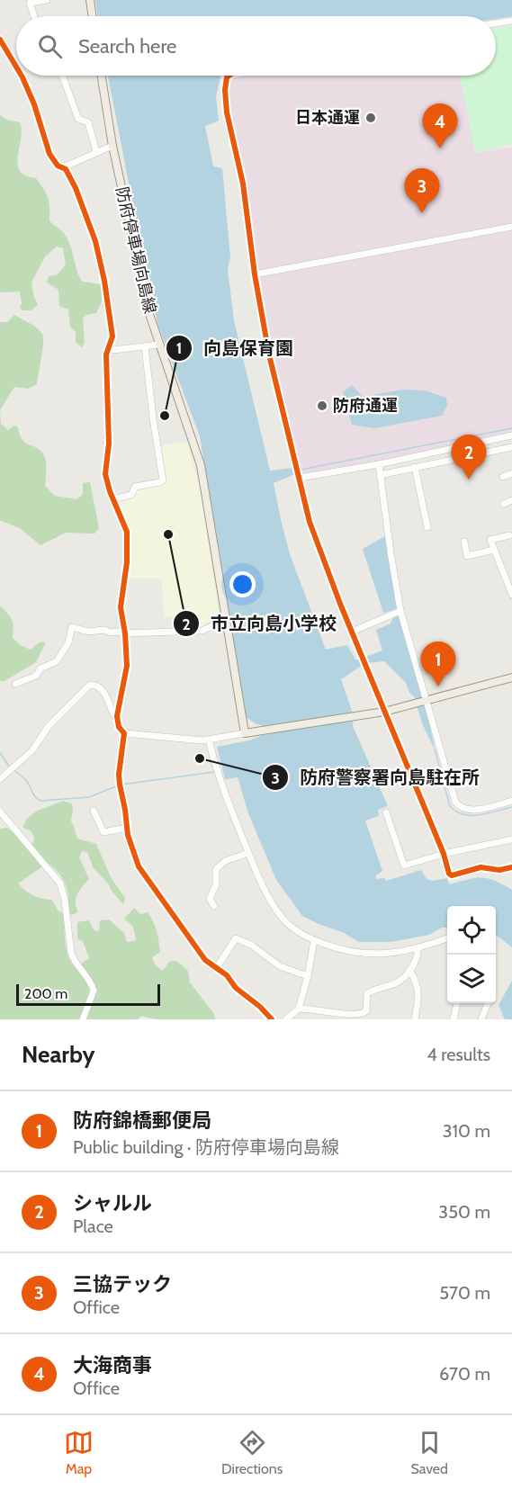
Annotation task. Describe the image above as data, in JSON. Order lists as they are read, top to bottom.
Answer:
{
  "streets": {
    "main road": ["防府停車場向島線"]
  },
  "places": [
    "日本通運",
    "防府通運",
    "向島保育園",
    "市立向島小学校",
    "防府警察署向島駐在所"
  ],
  "scale_bar": "200 m",
  "page": {
    "search": "Search here",
    "pins": [
      "4",
      "3",
      "2",
      "1"
    ],
    "scale": "200 m",
    "heading": ["Nearby", "4 results"],
    "list": [
      {
        "mark": "1",
        "name": "防府錦橋郵便局",
        "note": "Public building · 防府停車場向島線",
        "value": "310 m"
      },
      {
        "mark": "2",
        "name": "シャルル",
        "note": "Place",
        "value": "350 m"
      },
      {
        "mark": "3",
        "name": "三協テック",
        "note": "Office",
        "value": "570 m"
      },
      {
        "mark": "4",
        "name": "大海商事",
        "note": "Office",
        "value": "670 m"
      }
    ],
    "nav": ["Map", "Directions", "Saved"]
  }
}
